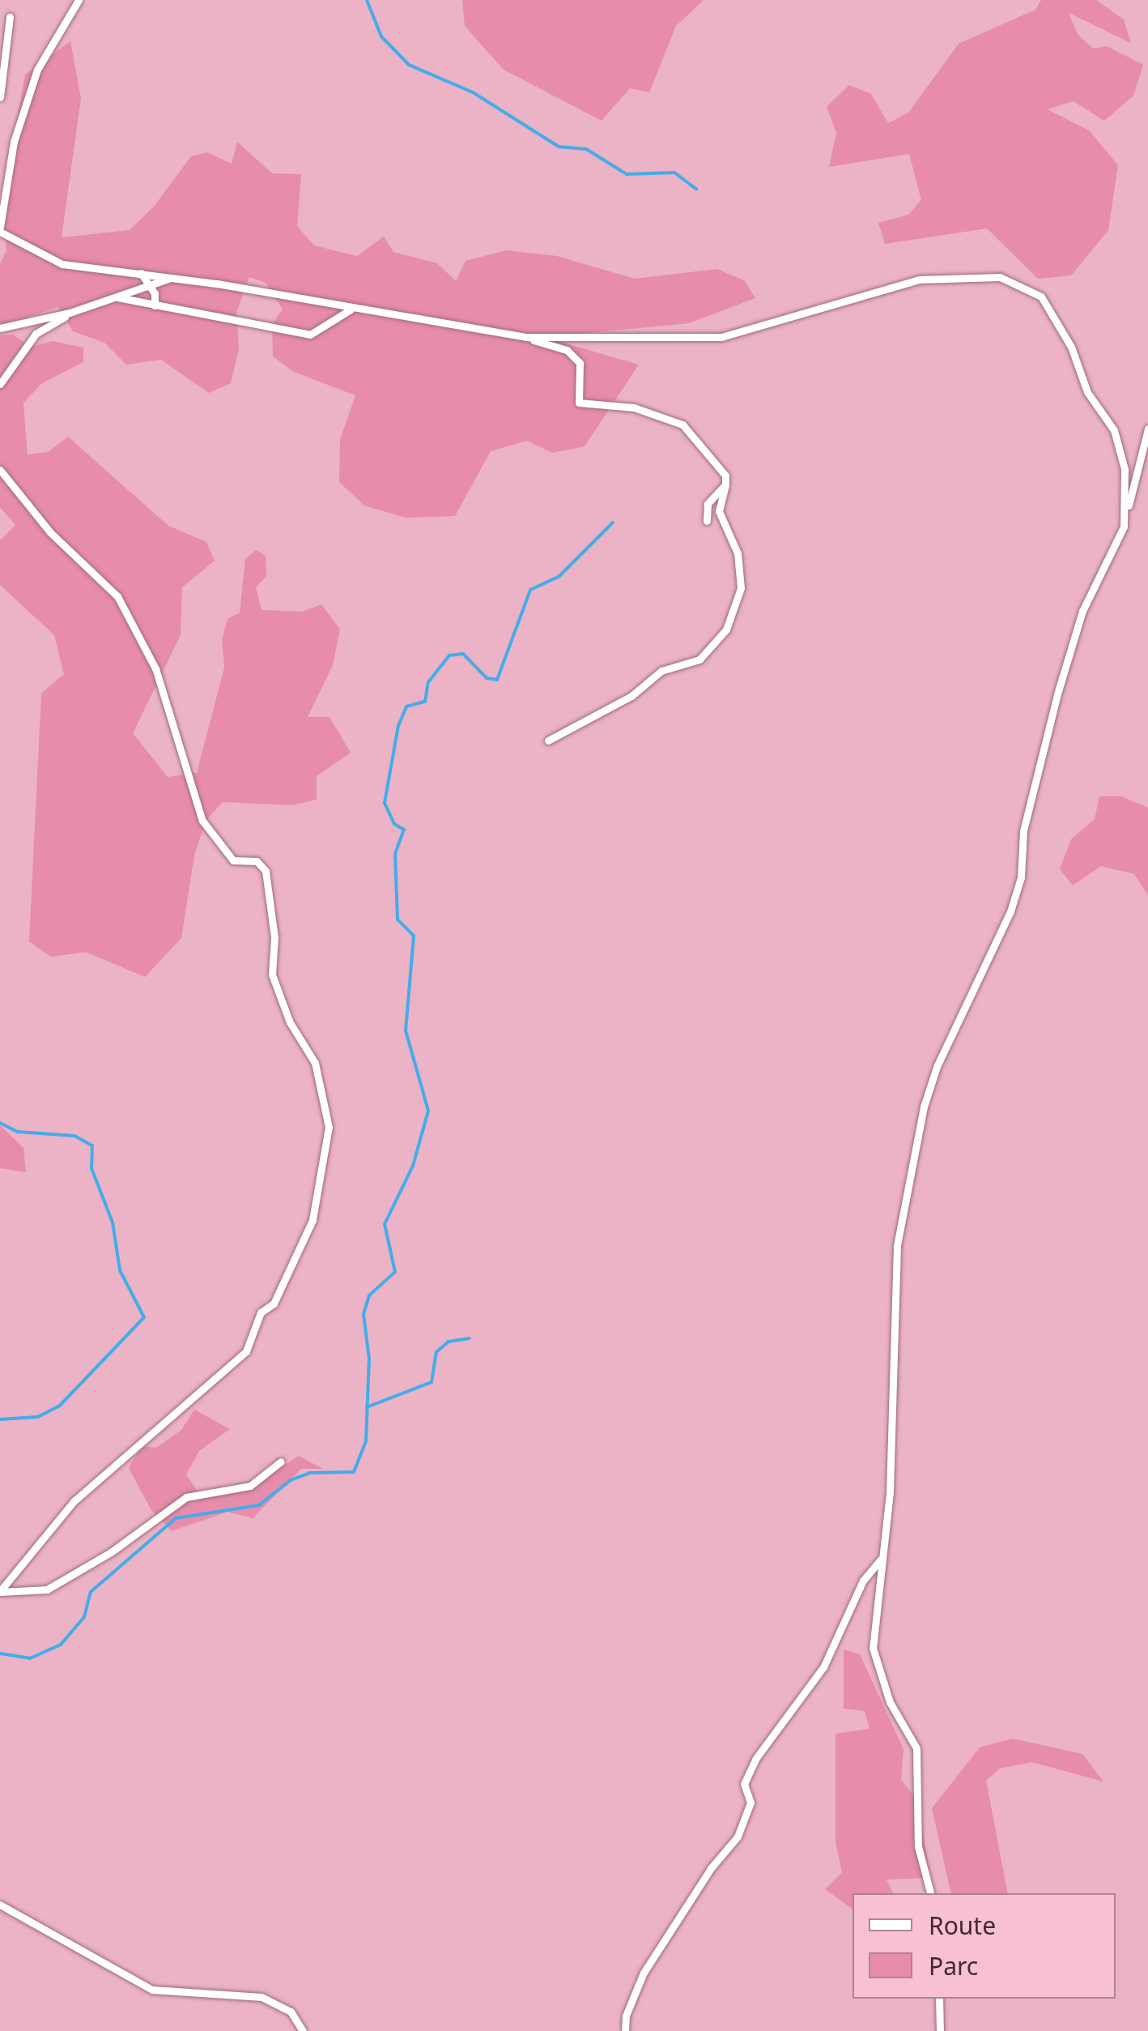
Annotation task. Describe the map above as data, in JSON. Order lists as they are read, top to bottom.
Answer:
{
  "legend": ["Route", "Parc"]
}
